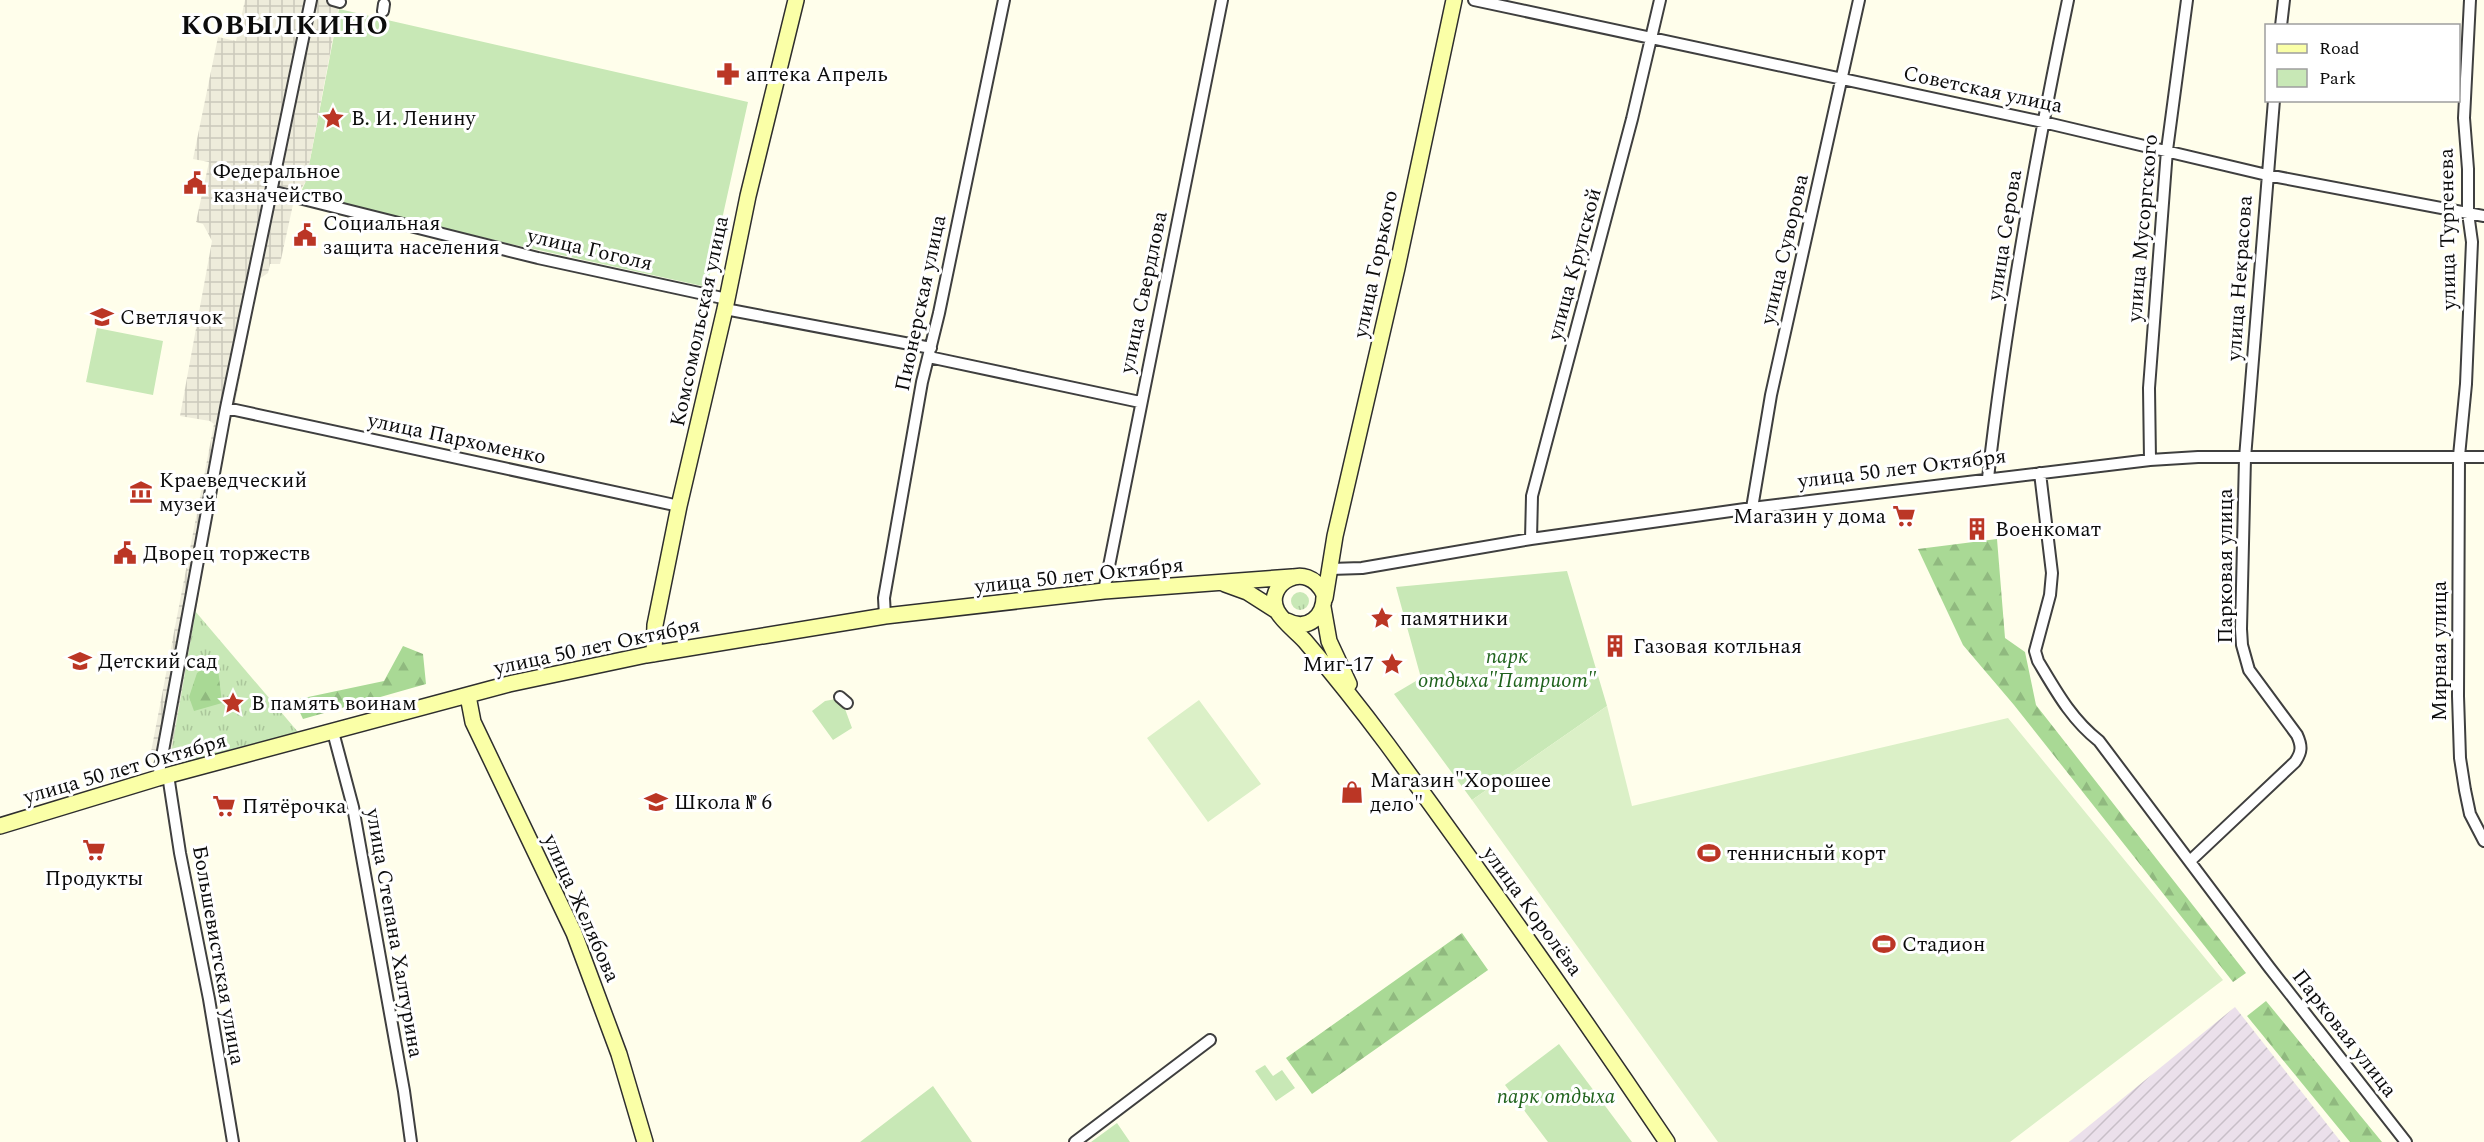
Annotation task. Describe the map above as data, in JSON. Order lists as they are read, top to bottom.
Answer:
{
  "streets": {
    "main road": [
      "улица Горького",
      "Комсомольская улица",
      "улица 50 лет Октября",
      "улица Желябова",
      "улица Королёва"
    ],
    "street": [
      "Советская улица",
      "улица Мусоргского",
      "улица Тургенева",
      "улица Серова",
      "улица Гоголя",
      "улица Суворова",
      "улица Крупской",
      "улица Некрасова",
      "улица Свердлова",
      "Пионерская улица",
      "улица Пархоменко",
      "Парковая улица",
      "Мирная улица",
      "улица Степана Халтурина",
      "Большевистская улица"
    ]
  },
  "crossings": [
    ["Советская улица", "улица Мусоргского"],
    ["Советская улица", "улица Тургенева"],
    ["Советская улица", "улица Серова"],
    ["Советская улица", "улица Суворова"],
    ["Советская улица", "улица Крупской"],
    ["Советская улица", "улица Некрасова"],
    ["улица Мусоргского", "улица 50 лет Октября"],
    ["улица Тургенева", "улица 50 лет Октября"],
    ["улица Тургенева", "Мирная улица"],
    ["улица Серова", "улица 50 лет Октября"],
    ["улица Гоголя", "улица Свердлова"],
    ["улица Гоголя", "Пионерская улица"],
    ["улица Гоголя", "Комсомольская улица"],
    ["улица Гоголя", "Большевистская улица"],
    ["улица Суворова", "улица 50 лет Октября"],
    ["улица Горького", "улица 50 лет Октября"],
    ["улица Горького", "улица Королёва"],
    ["улица Крупской", "улица 50 лет Октября"],
    ["улица Некрасова", "улица 50 лет Октября"],
    ["улица Некрасова", "Парковая улица"],
    ["улица Свердлова", "улица 50 лет Октября"],
    ["Пионерская улица", "улица 50 лет Октября"],
    ["Комсомольская улица", "улица Пархоменко"],
    ["Комсомольская улица", "улица 50 лет Октября"],
    ["улица Пархоменко", "Большевистская улица"],
    ["улица 50 лет Октября", "Парковая улица"],
    ["улица 50 лет Октября", "Мирная улица"],
    ["улица 50 лет Октября", "улица Желябова"],
    ["улица 50 лет Октября", "улица Королёва"],
    ["улица 50 лет Октября", "улица Степана Халтурина"],
    ["улица 50 лет Октября", "Большевистская улица"]
  ],
  "districts": ["КОВЫЛКИНО"],
  "parks": ["парк отдыха\"Патриот\"", "парк отдыха"],
  "places": {
    "pharmacy": ["аптека Апрель"],
    "place": [
      "В. И. Ленину",
      "памятники",
      "Миг-17",
      "В память воинам"
    ],
    "public building": ["Федеральное казначейство", "Социальная защита населения", "Дворец торжеств"],
    "school or university": ["Светлячок", "Детский сад", "Школа № 6"],
    "museum": ["Краеведческий музей"],
    "supermarket": ["Магазин у дома", "Пятёрочка", "Продукты"],
    "building": ["Военкомат", "Газовая котльная"],
    "shop": ["Магазин\"Хорошее дело\""],
    "sports": ["теннисный корт", "Стадион"]
  },
  "legend": ["Road", "Park"]
}
